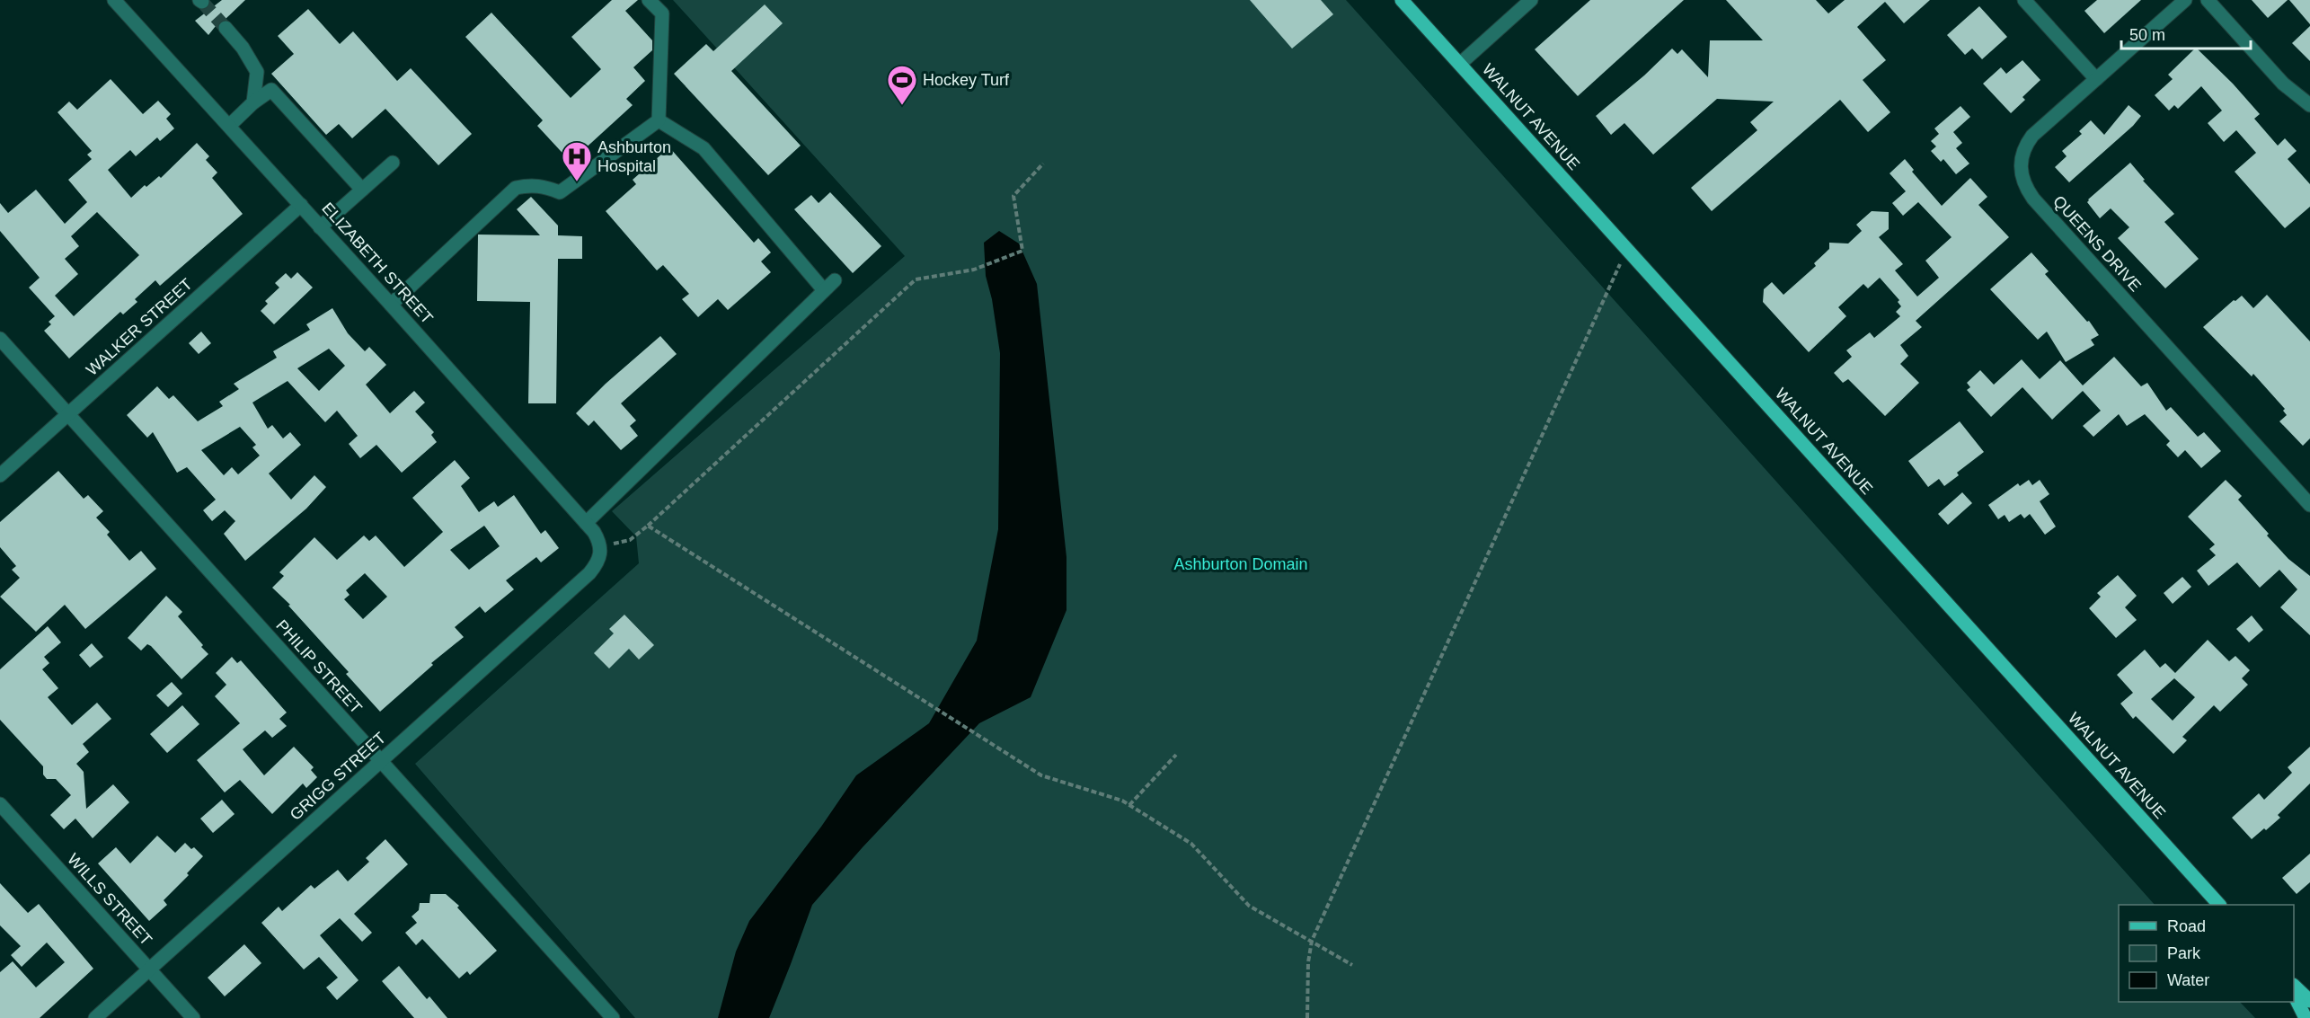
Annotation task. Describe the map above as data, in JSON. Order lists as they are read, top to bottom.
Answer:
{
  "streets": {
    "main road": ["WALNUT AVENUE"],
    "street": [
      "QUEENS DRIVE",
      "ELIZABETH STREET",
      "WALKER STREET",
      "PHILIP STREET",
      "GRIGG STREET",
      "WILLS STREET"
    ]
  },
  "crossings": [
    ["ELIZABETH STREET", "WALKER STREET"],
    ["ELIZABETH STREET", "GRIGG STREET"],
    ["WALKER STREET", "PHILIP STREET"],
    ["PHILIP STREET", "GRIGG STREET"],
    ["GRIGG STREET", "WILLS STREET"]
  ],
  "parks": ["Ashburton Domain"],
  "places": {
    "sports": ["Hockey Turf"],
    "hospital": ["Ashburton Hospital"]
  },
  "legend": ["Road", "Park", "Water"],
  "scale_bar": "50 m"
}
